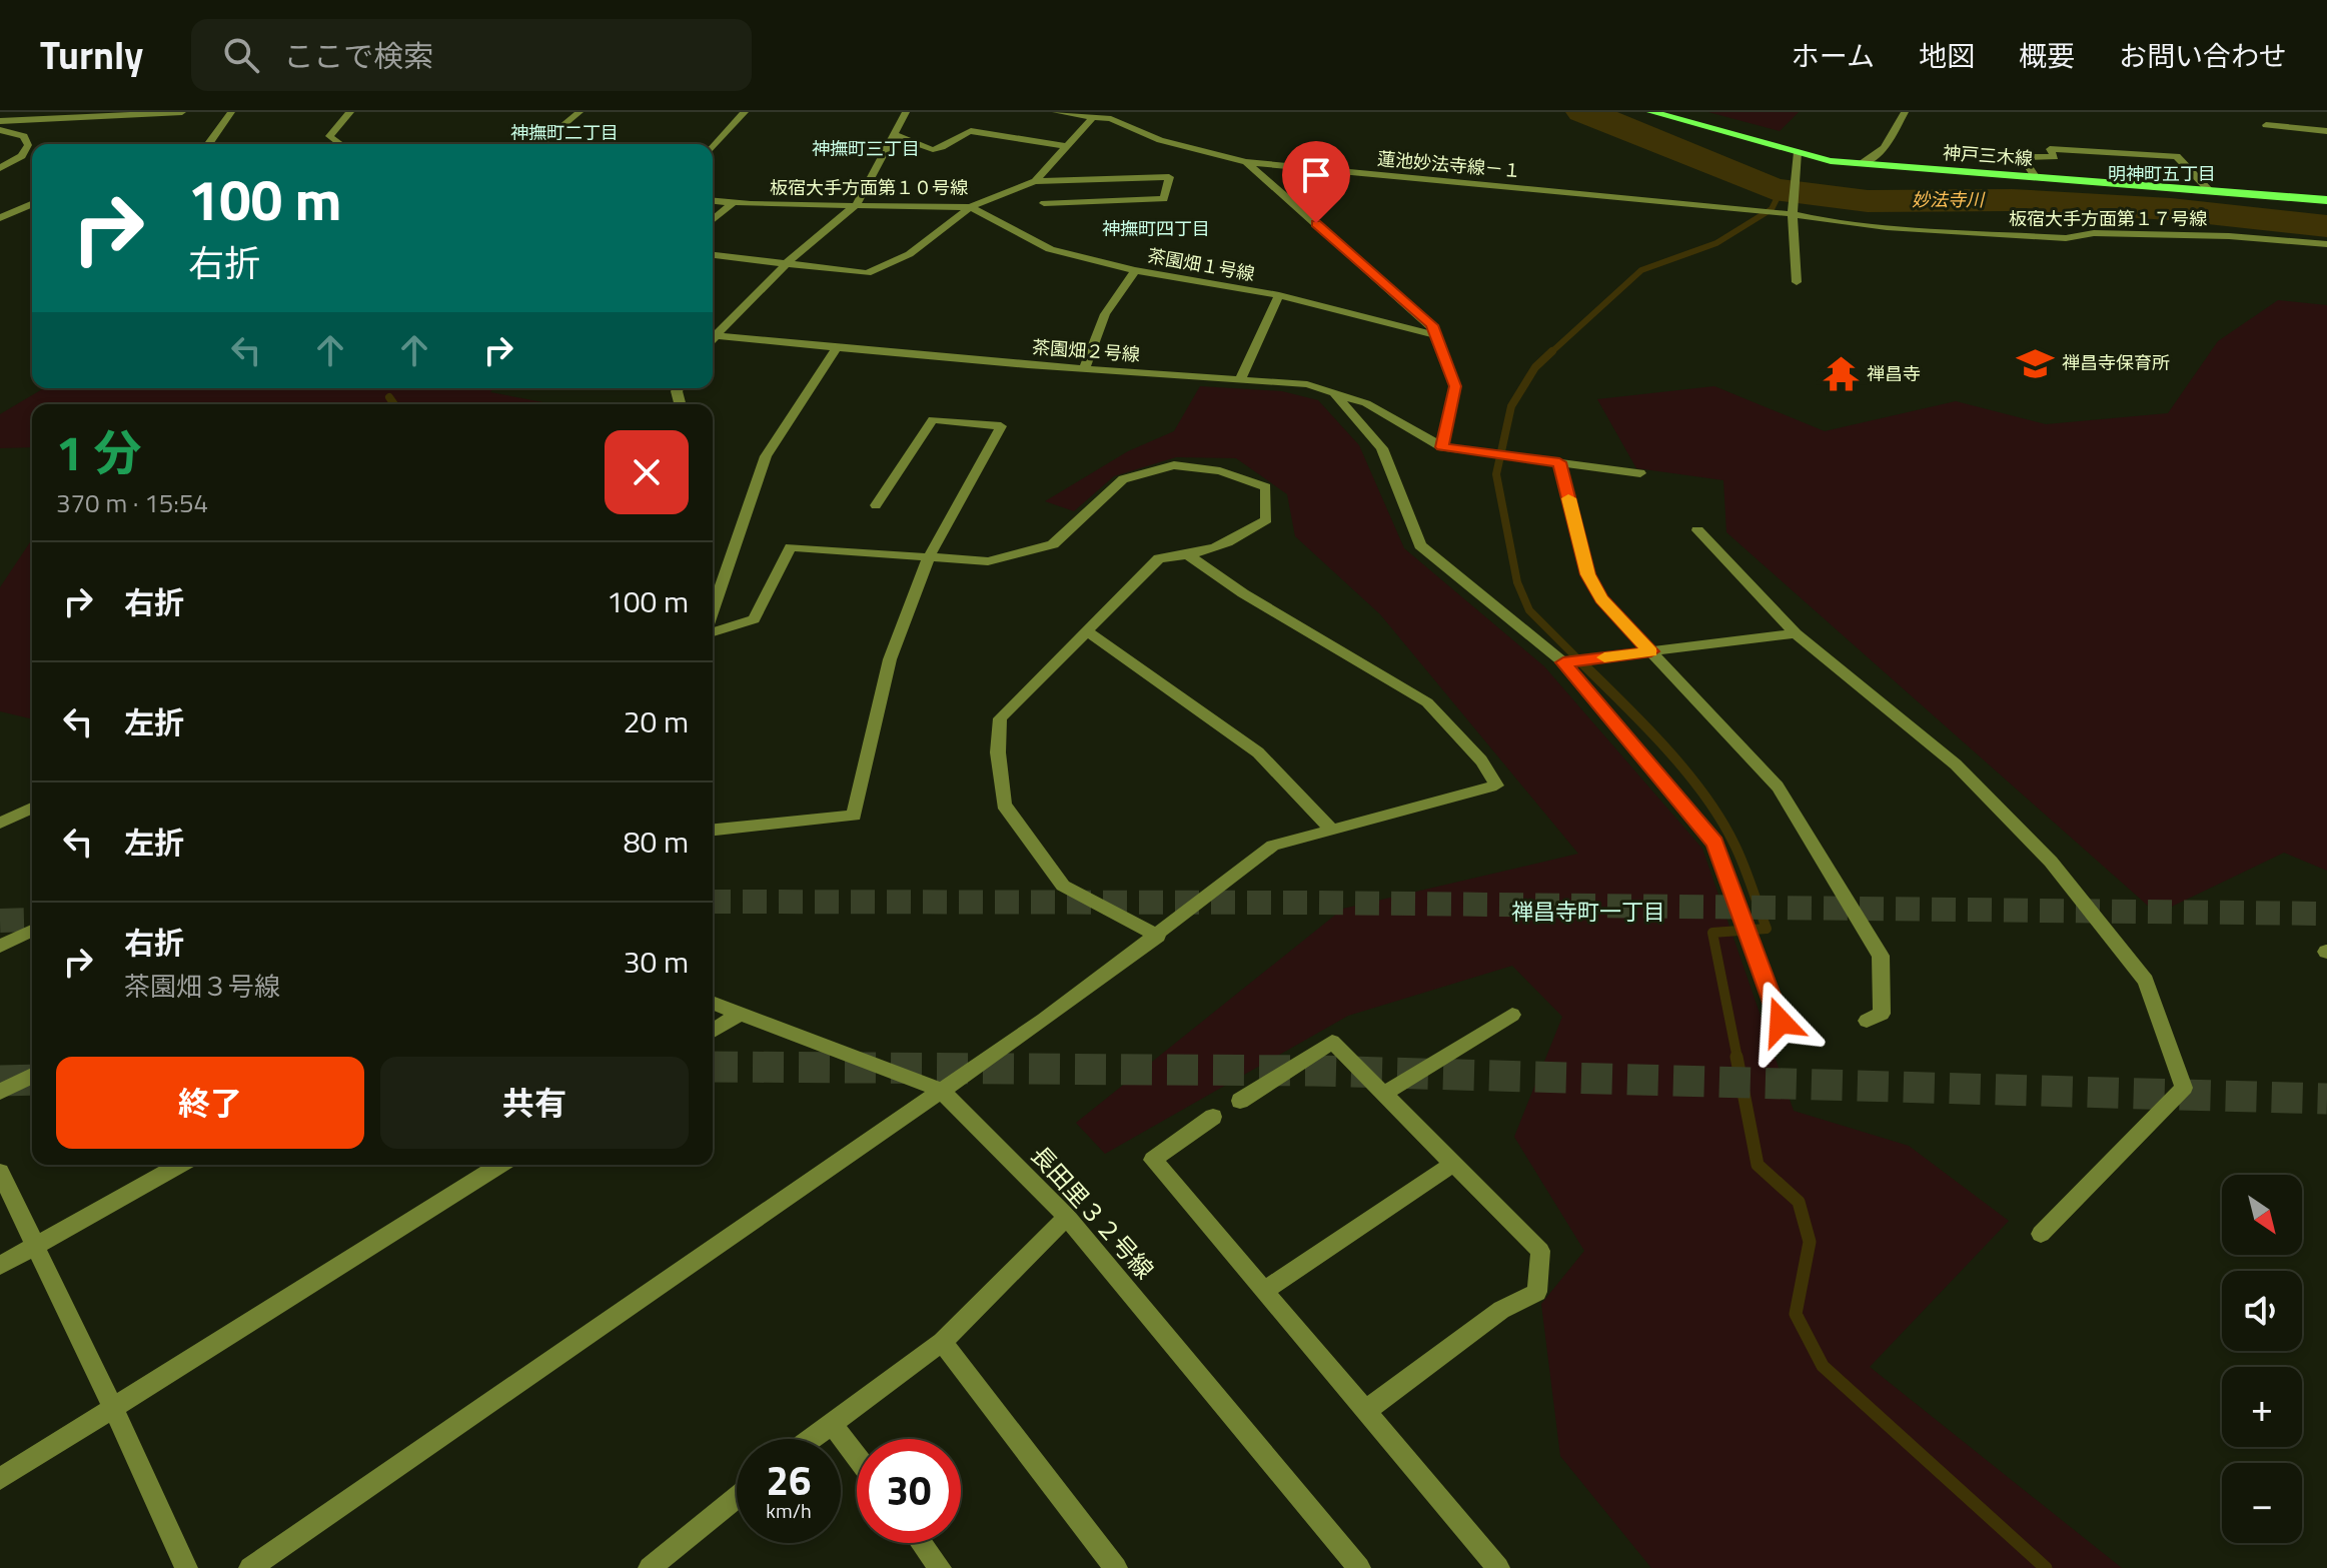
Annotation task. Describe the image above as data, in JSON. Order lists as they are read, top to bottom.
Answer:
{
  "streets": {
    "main road": ["神戸三木線"],
    "street": [
      "蓮池妙法寺線－１",
      "板宿大手方面第１０号線",
      "板宿大手方面第１７号線",
      "茶園畑１号線",
      "茶園畑２号線",
      "長田里３２号線"
    ]
  },
  "crossings": [
    ["蓮池妙法寺線－１", "板宿大手方面第１０号線"],
    ["蓮池妙法寺線－１", "板宿大手方面第１７号線"],
    ["板宿大手方面第１０号線", "茶園畑１号線"]
  ],
  "districts": [
    "神撫町二丁目",
    "神撫町三丁目",
    "明神町五丁目",
    "神撫町四丁目",
    "禅昌寺町一丁目"
  ],
  "water": ["妙法寺川"],
  "places": {
    "school or university": ["禅昌寺保育所"],
    "temple": ["禅昌寺"]
  },
  "north": "bottom right",
  "page": {
    "header": "Turnly",
    "search": "ここで検索",
    "nav": [
      "ホーム",
      "地図",
      "概要",
      "お問い合わせ"
    ],
    "turn": ["100 m", "右折"],
    "heading": ["1 分", "370 m · 15:54"],
    "list": [
      {
        "name": "右折",
        "value": "100 m"
      },
      {
        "name": "左折",
        "value": "20 m"
      },
      {
        "name": "左折",
        "value": "80 m"
      },
      {
        "name": "右折",
        "note": "茶園畑３号線",
        "value": "30 m"
      }
    ],
    "buttons": ["終了", "共有"],
    "map_buttons": ["+", "−"],
    "speed": "26 km/h",
    "limit": "30"
  }
}
